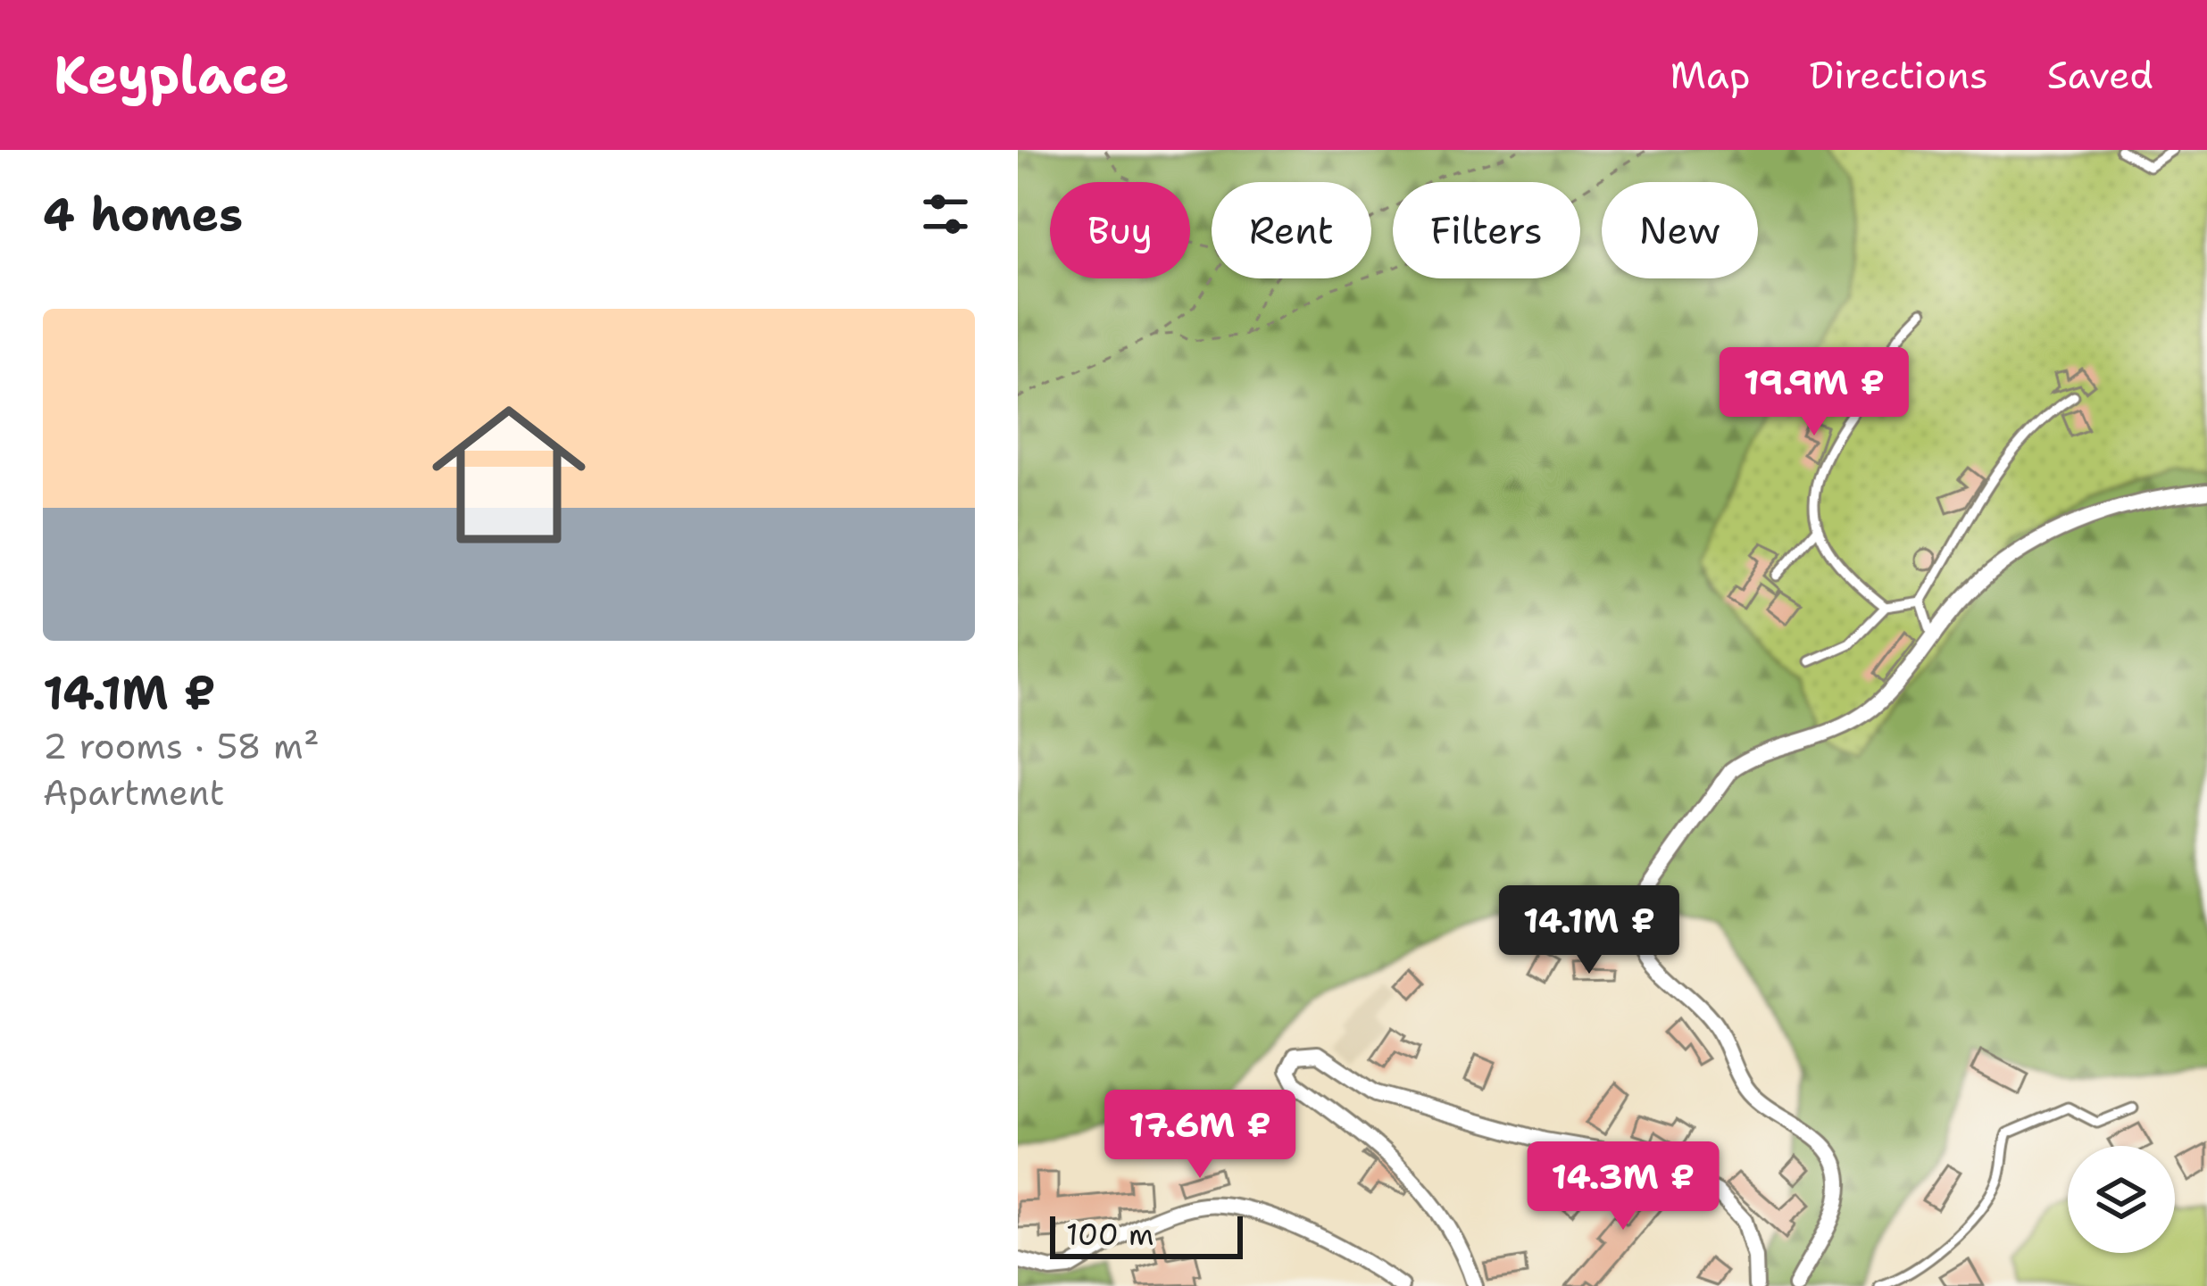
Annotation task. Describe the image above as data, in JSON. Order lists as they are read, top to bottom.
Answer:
{
  "scale_bar": "100 m",
  "page": {
    "header": "Keyplace",
    "nav": ["Map", "Directions", "Saved"],
    "heading": "4 homes",
    "chip": [
      "Buy",
      "Rent",
      "Filters",
      "New"
    ],
    "list": [
      {
        "name": "14.1M ₽",
        "note": "2 rooms · 58 m² · Apartment"
      }
    ],
    "price": [
      "19.9M ₽",
      "14.1M ₽",
      "17.6M ₽",
      "14.3M ₽"
    ],
    "scale": "100 m"
  }
}
